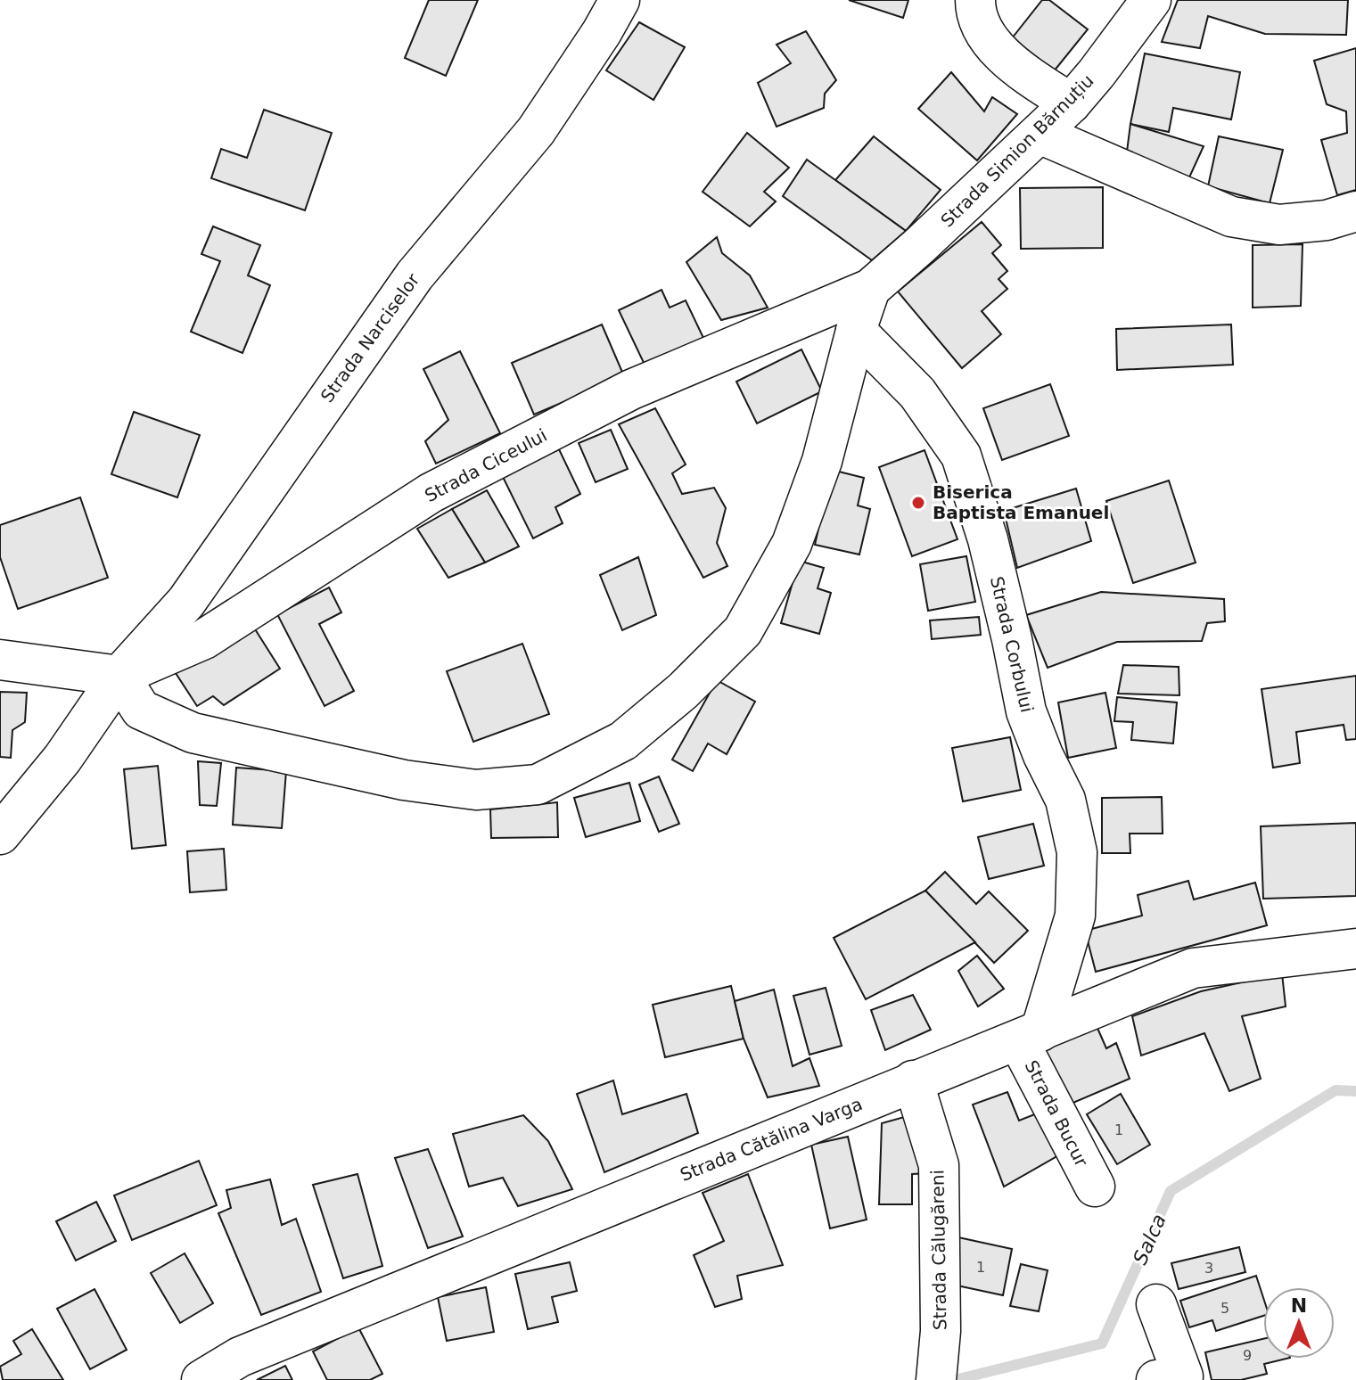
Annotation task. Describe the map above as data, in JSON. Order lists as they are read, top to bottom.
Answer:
{
  "streets": {
    "street": [
      "Strada Simion Bărnuțiu",
      "Strada Narciselor",
      "Strada Ciceului",
      "Strada Corbului",
      "Strada Bucur",
      "Strada Cătălina Varga",
      "Strada Călugăreni"
    ]
  },
  "crossings": [
    ["Strada Simion Bărnuțiu", "Strada Ciceului"],
    ["Strada Narciselor", "Strada Ciceului"],
    ["Strada Corbului", "Strada Bucur"],
    ["Strada Corbului", "Strada Cătălina Varga"],
    ["Strada Bucur", "Strada Cătălina Varga"],
    ["Strada Cătălina Varga", "Strada Călugăreni"]
  ],
  "water": ["Salca"],
  "places": ["Biserica Baptista Emanuel"],
  "house_numbers": [
    "1",
    "1",
    "3",
    "5",
    "9"
  ],
  "north": "top"
}
